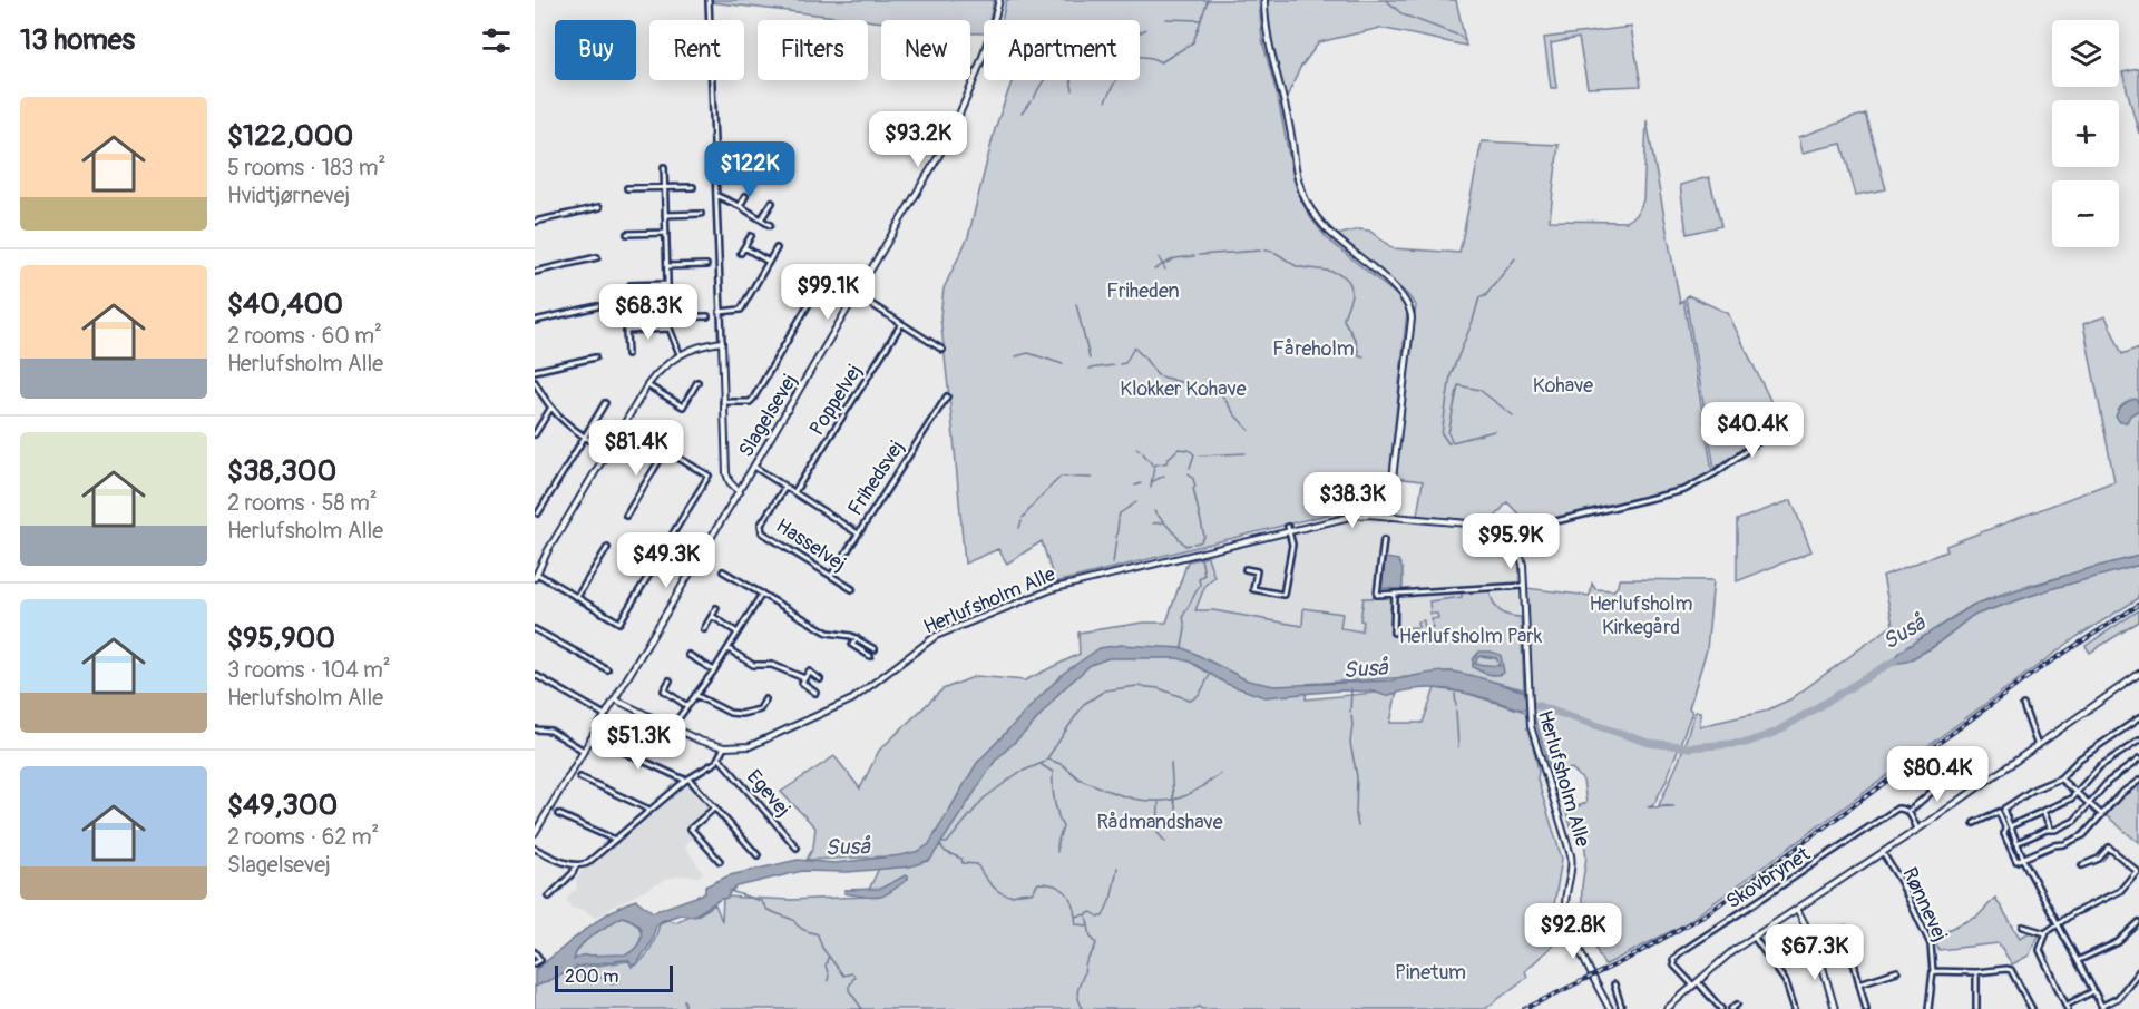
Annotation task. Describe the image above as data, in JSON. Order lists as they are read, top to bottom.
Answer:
{
  "streets": {
    "street": [
      "Poppelvej",
      "Slagelsevej",
      "Frihedsvej",
      "Hasselvej",
      "Herlufsholm Alle",
      "Egevej",
      "Skovbrynet",
      "Rønnevej"
    ]
  },
  "crossings": [
    ["Slagelsevej", "Herlufsholm Alle"],
    ["Frihedsvej", "Hasselvej"]
  ],
  "water": ["Suså"],
  "parks": [
    "Friheden",
    "Fåreholm",
    "Kohave",
    "Klokker Kohave",
    "Herlufsholm Kirkegård",
    "Herlufsholm Park",
    "Rådmandshave",
    "Pinetum"
  ],
  "scale_bar": "200 m",
  "page": {
    "heading": "13 homes",
    "map_buttons": ["+", "−"],
    "chip": [
      "Buy",
      "Rent",
      "Filters",
      "New",
      "Apartment"
    ],
    "list": [
      {
        "name": "$122,000",
        "note": "5 rooms · 183 m² · Hvidtjørnevej"
      },
      {
        "name": "$40,400",
        "note": "2 rooms · 60 m² · Herlufsholm Alle"
      },
      {
        "name": "$38,300",
        "note": "2 rooms · 58 m² · Herlufsholm Alle"
      },
      {
        "name": "$95,900",
        "note": "3 rooms · 104 m² · Herlufsholm Alle"
      },
      {
        "name": "$49,300",
        "note": "2 rooms · 62 m² · Slagelsevej"
      }
    ],
    "price": [
      "$93.2K",
      "$122K",
      "$99.1K",
      "$68.3K",
      "$40.4K",
      "$81.4K",
      "$38.3K",
      "$95.9K",
      "$49.3K",
      "$51.3K",
      "$80.4K",
      "$92.8K",
      "$67.3K"
    ],
    "scale": "200 m"
  }
}
